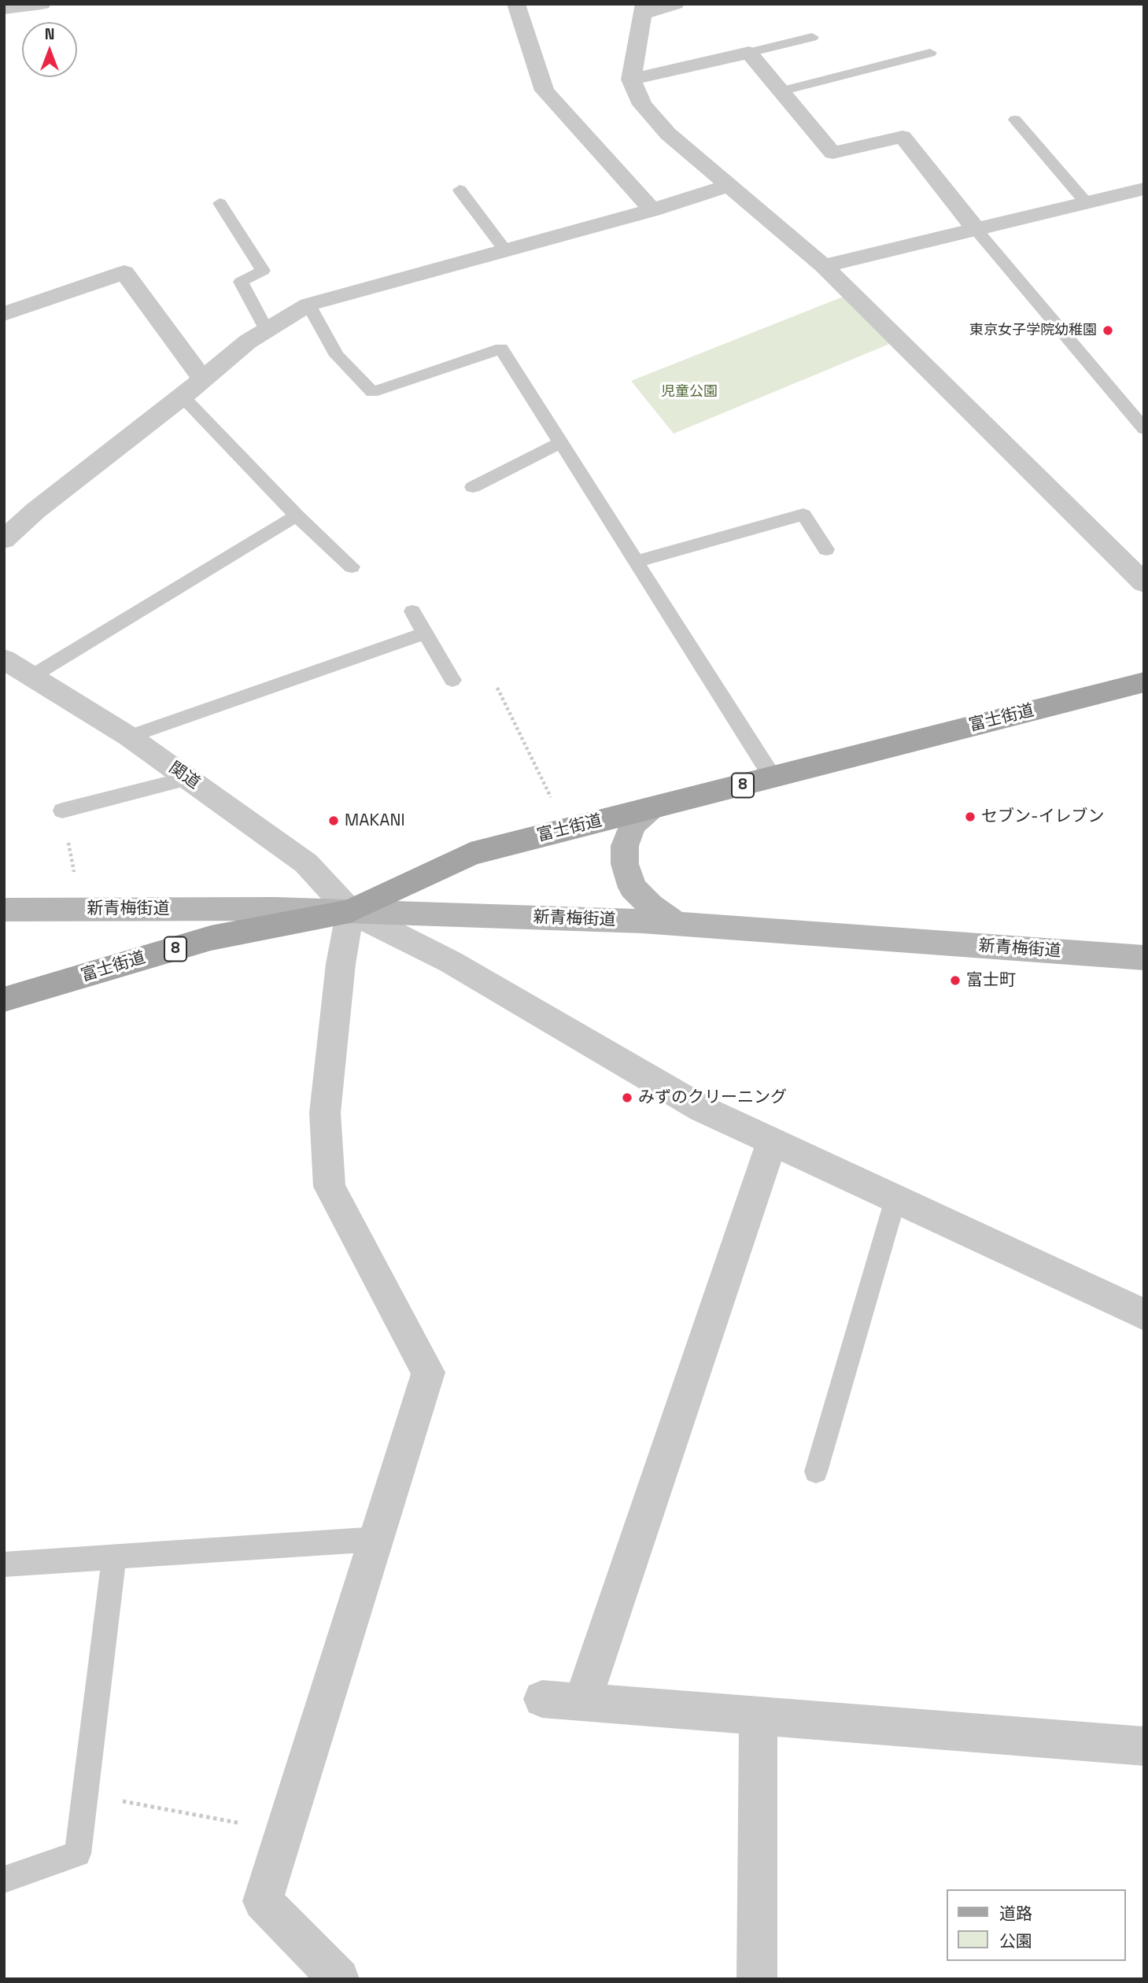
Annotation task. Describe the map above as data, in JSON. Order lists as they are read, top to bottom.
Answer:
{
  "streets": {
    "main road": ["富士街道", "8", "新青梅街道"],
    "street": ["関道"]
  },
  "crossings": [
    ["富士街道", "関道"],
    ["富士街道", "新青梅街道"],
    ["関道", "新青梅街道"]
  ],
  "parks": ["児童公園"],
  "places": [
    "東京女子学院幼稚園",
    "セブン-イレブン",
    "MAKANI",
    "富士町",
    "みずのクリーニング"
  ],
  "legend": ["道路", "公園"],
  "north": "top"
}
